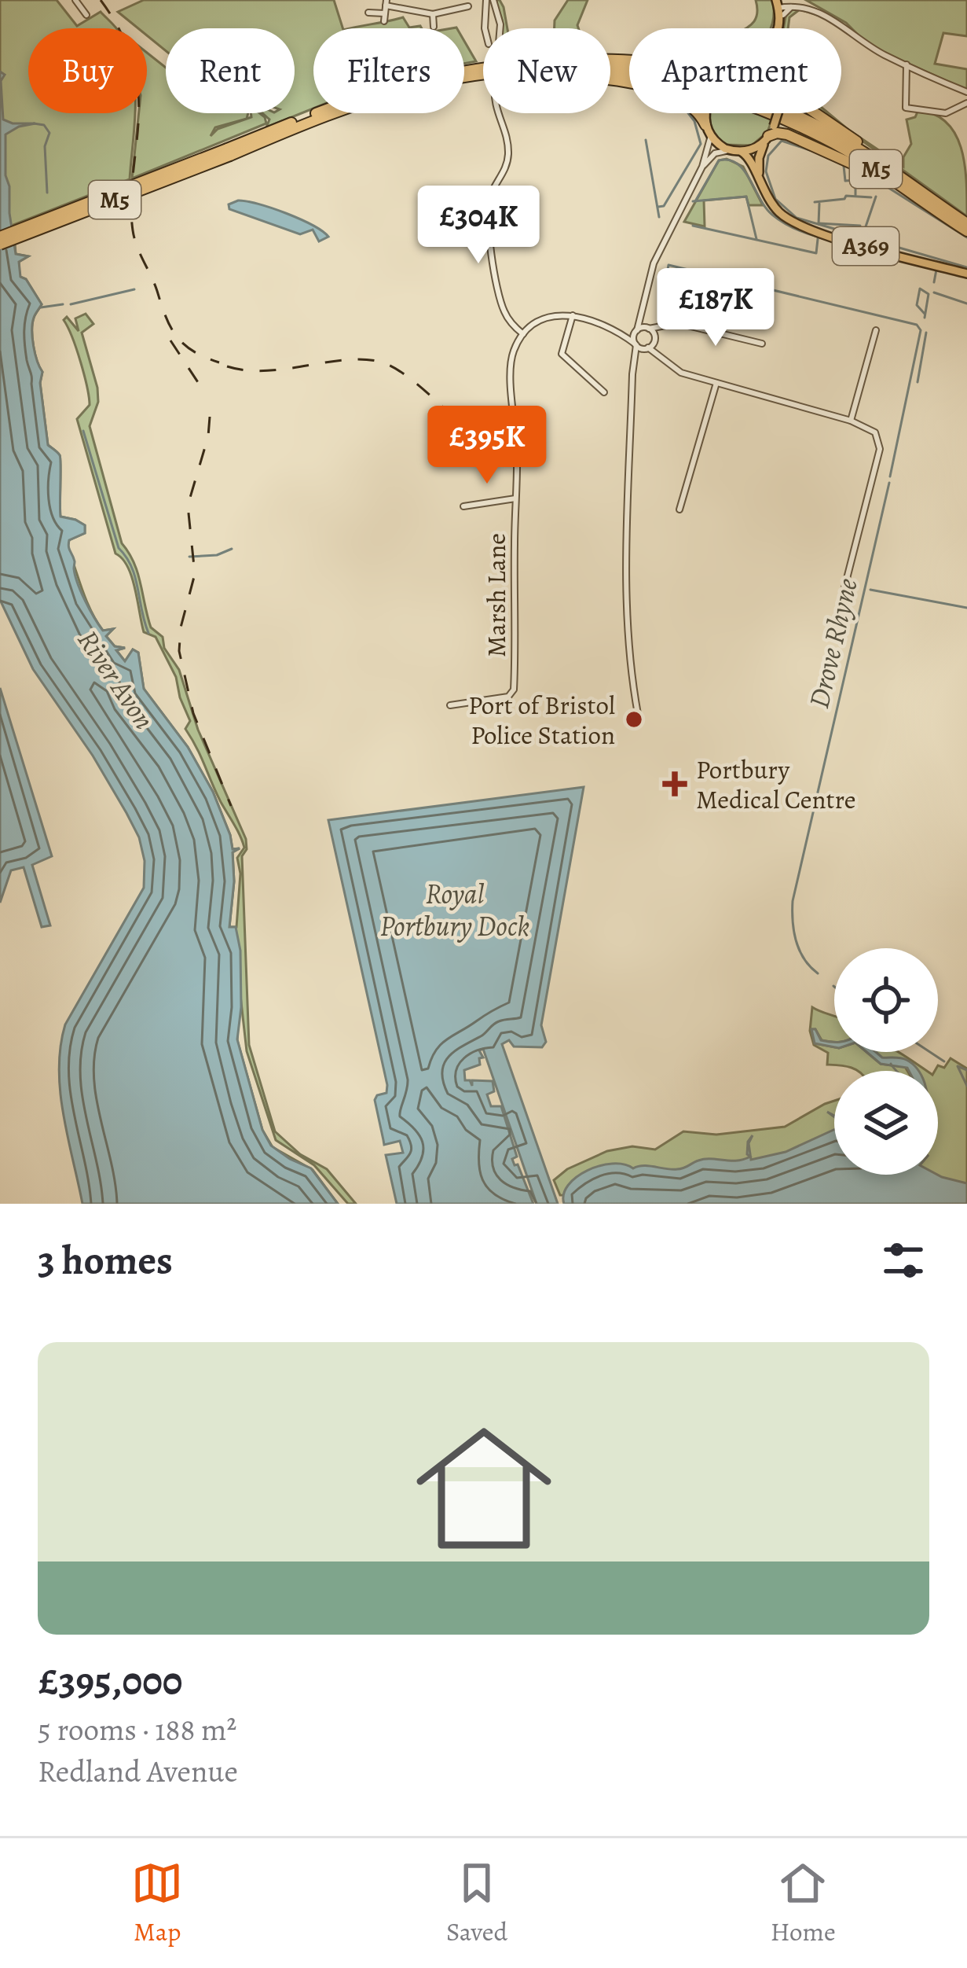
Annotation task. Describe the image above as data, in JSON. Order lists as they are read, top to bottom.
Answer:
{
  "streets": {
    "highway": ["M5"],
    "main road": ["A369"],
    "street": ["Marsh Lane"]
  },
  "water": ["Drove Rhyne", "River Avon", "Royal Portbury Dock"],
  "places": {
    "other": ["Port of Bristol Police Station"],
    "health": ["Portbury Medical Centre"]
  },
  "page": {
    "chip": [
      "Buy",
      "Rent",
      "Filters",
      "New",
      "Apartment"
    ],
    "price": ["£304K", "£187K", "£395K"],
    "heading": "3 homes",
    "list": [
      {
        "name": "£395,000",
        "note": "5 rooms · 188 m² · Redland Avenue"
      }
    ],
    "tabs": ["Map", "Saved", "Home"]
  }
}
